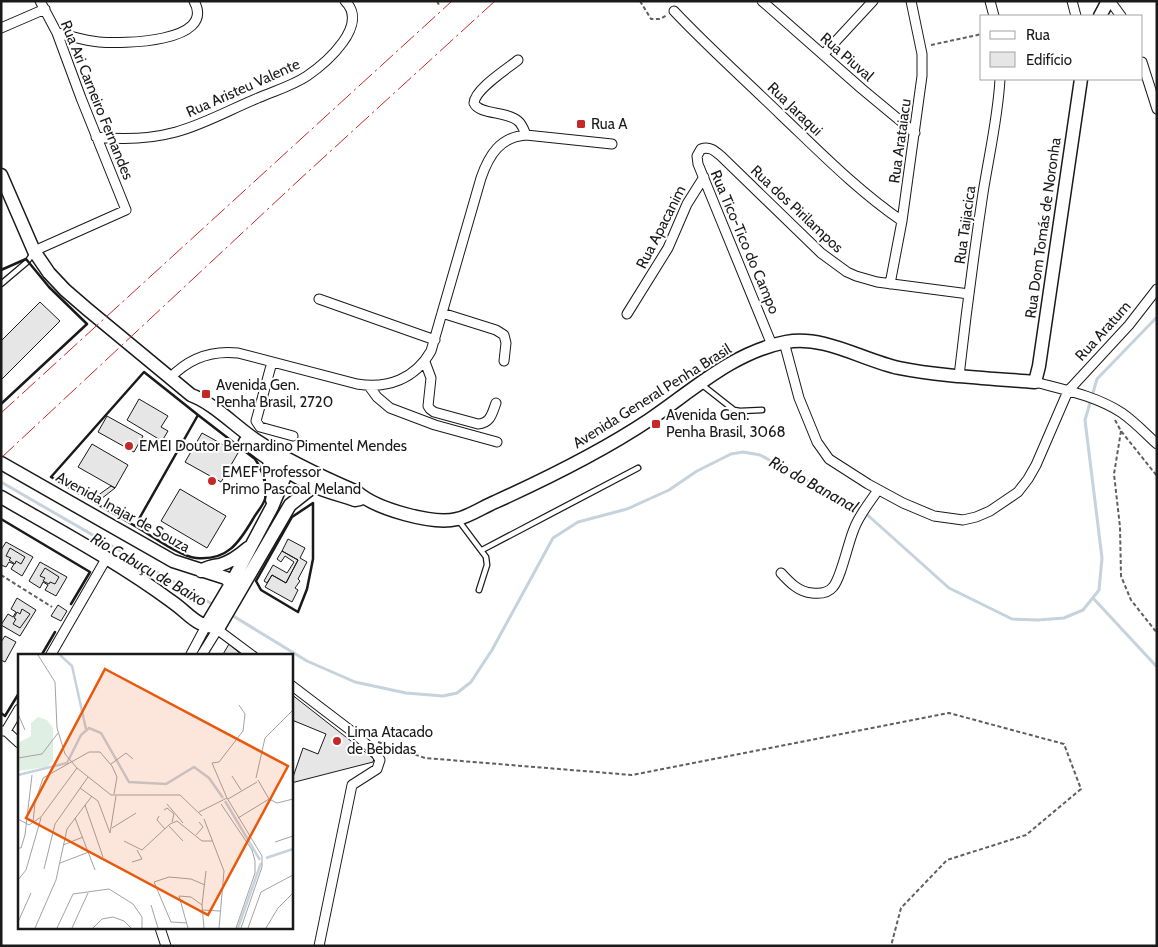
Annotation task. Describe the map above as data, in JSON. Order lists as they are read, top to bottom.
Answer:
{
  "streets": {
    "main road": ["Rua Dom Tomás de Noronha", "Avenida General Penha Brasil", "Avenida Inajar de Souza"],
    "street": [
      "Rua Piuval",
      "Rua Aristeu Valente",
      "Rua Ari Carneiro Fernandes",
      "Rua Jaraqui",
      "Rua Arataiacu",
      "Rua dos Pirilampos",
      "Rua Taijacica",
      "Rua Apacanim",
      "Rua Tico-Tico do Campo",
      "Rua Aratum"
    ]
  },
  "crossings": [
    ["Rua Piuval", "Rua Arataiacu"],
    ["Rua Aristeu Valente", "Rua Ari Carneiro Fernandes"],
    ["Rua Ari Carneiro Fernandes", "Avenida General Penha Brasil"],
    ["Rua Jaraqui", "Rua Arataiacu"],
    ["Rua Arataiacu", "Rua dos Pirilampos"],
    ["Rua dos Pirilampos", "Rua Taijacica"],
    ["Rua dos Pirilampos", "Rua Tico-Tico do Campo"],
    ["Rua Taijacica", "Avenida General Penha Brasil"],
    ["Rua Apacanim", "Rua Tico-Tico do Campo"],
    ["Rua Dom Tomás de Noronha", "Avenida General Penha Brasil"],
    ["Rua Tico-Tico do Campo", "Rua Aratum"],
    ["Rua Tico-Tico do Campo", "Avenida General Penha Brasil"],
    ["Rua Aratum", "Avenida General Penha Brasil"]
  ],
  "water": ["Rio do Bananal", "Rio Cabuçu de Baixo"],
  "places": {
    "transit": ["Rua A", "Avenida Gen. Penha Brasil, 2720", "Avenida Gen. Penha Brasil, 3068"],
    "other": ["EMEI Doutor Bernardino Pimentel Mendes", "EMEF Professor Primo Pascoal Meland", "Lima Atacado de Bebidas"]
  },
  "legend": ["Rua", "Edifício"]
}
